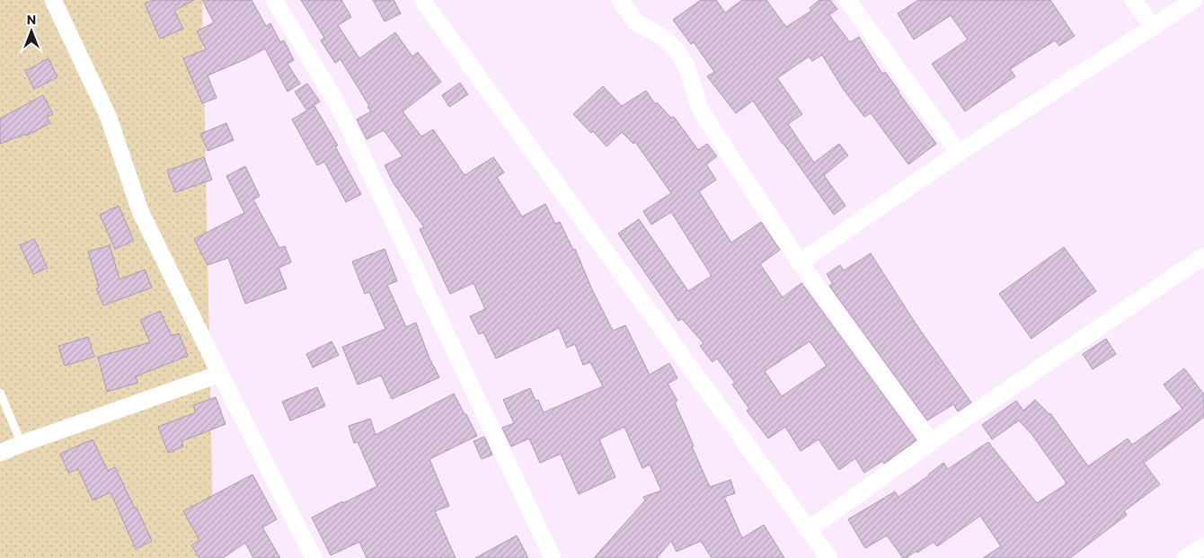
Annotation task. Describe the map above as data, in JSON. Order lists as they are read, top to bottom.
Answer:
{
  "north": "top"
}
